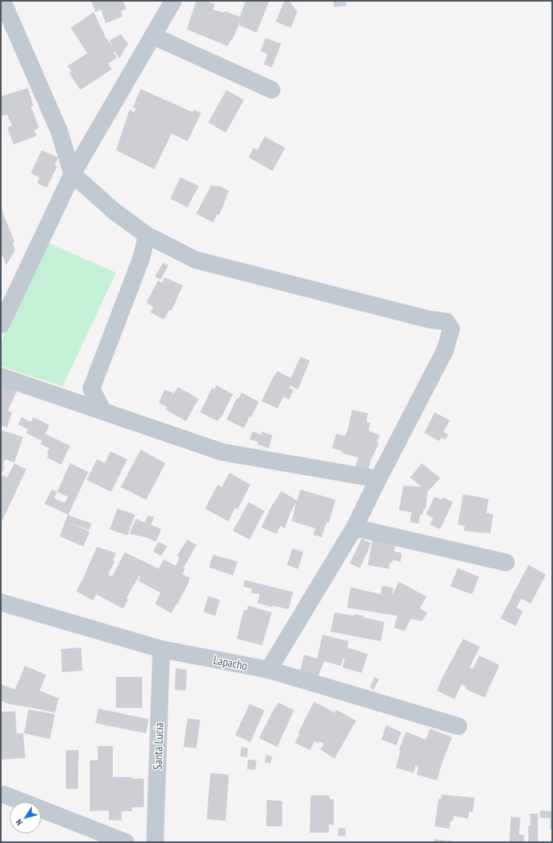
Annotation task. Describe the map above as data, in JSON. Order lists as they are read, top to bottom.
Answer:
{
  "streets": {
    "street": ["Lapacho", "Santa Lucía"]
  },
  "crossings": [
    ["Lapacho", "Santa Lucía"]
  ],
  "north": "bottom left"
}
